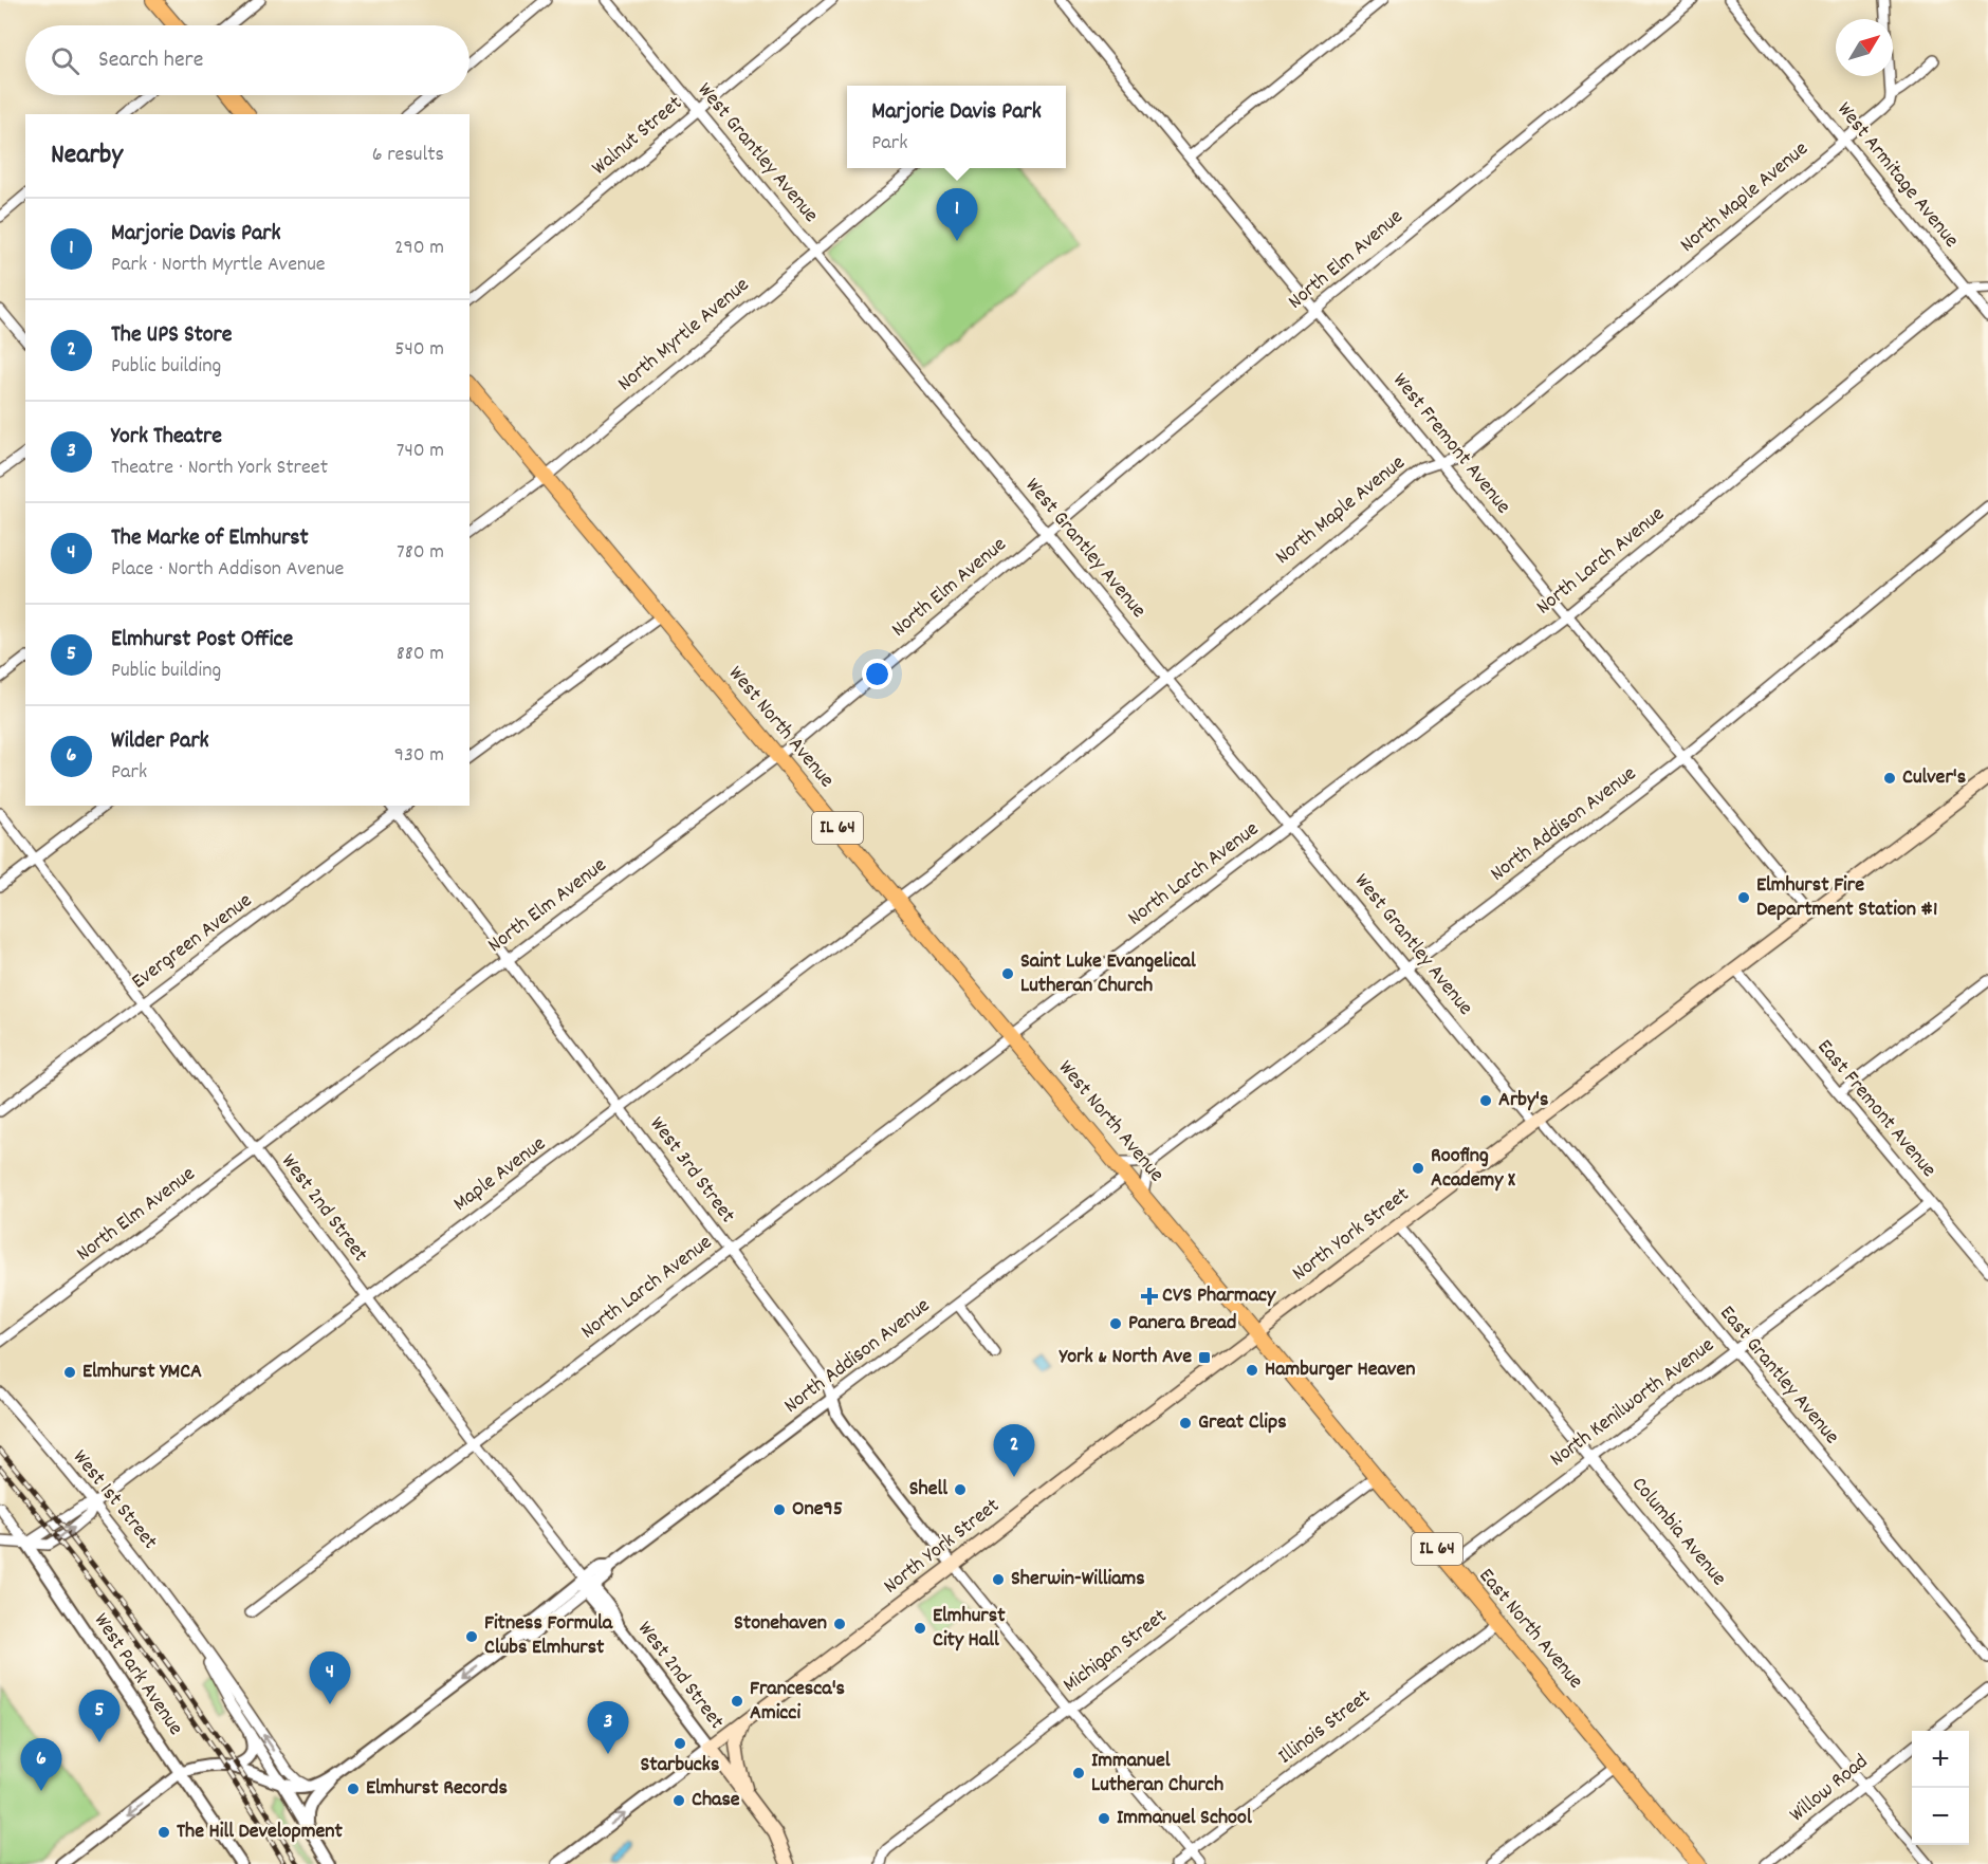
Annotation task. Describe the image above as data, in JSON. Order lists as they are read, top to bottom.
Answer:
{
  "streets": {
    "main road": [
      "West North Avenue",
      "IL 64",
      "North York Street",
      "East North Avenue"
    ],
    "street": [
      "Walnut Street",
      "West Grantley Avenue",
      "West Armitage Avenue",
      "North Maple Avenue",
      "North Elm Avenue",
      "North Myrtle Avenue",
      "West Fremont Avenue",
      "North Larch Avenue",
      "North Addison Avenue",
      "Evergreen Avenue",
      "East Fremont Avenue",
      "West 3rd Street",
      "Maple Avenue",
      "West 2nd Street",
      "East Grantley Avenue",
      "North Kenilworth Avenue",
      "West 1st Street",
      "Columbia Avenue",
      "Michigan Street",
      "West Park Avenue",
      "Illinois Street",
      "Willow Road"
    ]
  },
  "crossings": [
    ["Walnut Street", "West Grantley Avenue"],
    ["West Grantley Avenue", "North Maple Avenue"],
    ["West Grantley Avenue", "North Elm Avenue"],
    ["West Grantley Avenue", "North Myrtle Avenue"],
    ["West Grantley Avenue", "North Larch Avenue"],
    ["West Grantley Avenue", "North Addison Avenue"],
    ["West Grantley Avenue", "North York Street"],
    ["West Grantley Avenue", "East Grantley Avenue"],
    ["West Armitage Avenue", "North Maple Avenue"],
    ["West Armitage Avenue", "North Larch Avenue"],
    ["North Maple Avenue", "West Fremont Avenue"],
    ["North Maple Avenue", "Maple Avenue"],
    ["North Elm Avenue", "West Fremont Avenue"],
    ["North Elm Avenue", "West North Avenue"],
    ["North Elm Avenue", "West 3rd Street"],
    ["North Elm Avenue", "West 2nd Street"],
    ["North Myrtle Avenue", "West North Avenue"],
    ["West Fremont Avenue", "North Larch Avenue"],
    ["West Fremont Avenue", "North Addison Avenue"],
    ["West Fremont Avenue", "North York Street"],
    ["North Larch Avenue", "West North Avenue"],
    ["North Larch Avenue", "West 3rd Street"],
    ["North Larch Avenue", "West 2nd Street"],
    ["West North Avenue", "North Addison Avenue"],
    ["West North Avenue", "Maple Avenue"],
    ["West North Avenue", "North York Street"],
    ["West North Avenue", "East North Avenue"],
    ["North Addison Avenue", "West 3rd Street"],
    ["North Addison Avenue", "West 2nd Street"],
    ["North Addison Avenue", "West 1st Street"],
    ["Evergreen Avenue", "West 3rd Street"],
    ["Evergreen Avenue", "West 2nd Street"],
    ["East Fremont Avenue", "North York Street"],
    ["East Fremont Avenue", "North Kenilworth Avenue"],
    ["West 3rd Street", "Maple Avenue"],
    ["West 3rd Street", "North York Street"],
    ["Maple Avenue", "West 2nd Street"],
    ["Maple Avenue", "West 1st Street"],
    ["Maple Avenue", "West Park Avenue"],
    ["West 2nd Street", "North York Street"],
    ["North York Street", "East Grantley Avenue"],
    ["North York Street", "Columbia Avenue"],
    ["North York Street", "East North Avenue"],
    ["East Grantley Avenue", "North Kenilworth Avenue"],
    ["North Kenilworth Avenue", "Columbia Avenue"],
    ["North Kenilworth Avenue", "East North Avenue"],
    ["Columbia Avenue", "Willow Road"],
    ["East North Avenue", "Michigan Street"],
    ["East North Avenue", "Illinois Street"]
  ],
  "places": {
    "other": [
      "Culver's",
      "Elmhurst Fire Department Station #1",
      "Saint Luke Evangelical Lutheran Church",
      "Arby's",
      "Roofing Academy X",
      "Panera Bread",
      "Hamburger Heaven",
      "Elmhurst YMCA",
      "Great Clips",
      "Shell",
      "One95",
      "Sherwin-Williams",
      "Stonehaven",
      "Elmhurst City Hall",
      "Fitness Formula Clubs Elmhurst",
      "Francesca's Amicci",
      "Starbucks",
      "Immanuel Lutheran Church",
      "Elmhurst Records",
      "Chase",
      "Immanuel School",
      "The Hill Development"
    ],
    "health": ["CVS Pharmacy"],
    "transit": ["York & North Ave"]
  },
  "north": "top right",
  "page": {
    "search": "Search here",
    "popup": ["Marjorie Davis Park", "Park"],
    "heading": ["Nearby", "6 results"],
    "pins": [
      "1",
      "2",
      "4",
      "5",
      "3",
      "6"
    ],
    "list": [
      {
        "mark": "1",
        "name": "Marjorie Davis Park",
        "note": "Park · North Myrtle Avenue",
        "value": "290 m"
      },
      {
        "mark": "2",
        "name": "The UPS Store",
        "note": "Public building",
        "value": "540 m"
      },
      {
        "mark": "3",
        "name": "York Theatre",
        "note": "Theatre · North York Street",
        "value": "740 m"
      },
      {
        "mark": "4",
        "name": "The Marke of Elmhurst",
        "note": "Place · North Addison Avenue",
        "value": "780 m"
      },
      {
        "mark": "5",
        "name": "Elmhurst Post Office",
        "note": "Public building",
        "value": "880 m"
      },
      {
        "mark": "6",
        "name": "Wilder Park",
        "note": "Park",
        "value": "930 m"
      }
    ],
    "map_buttons": ["+", "−"]
  }
}
